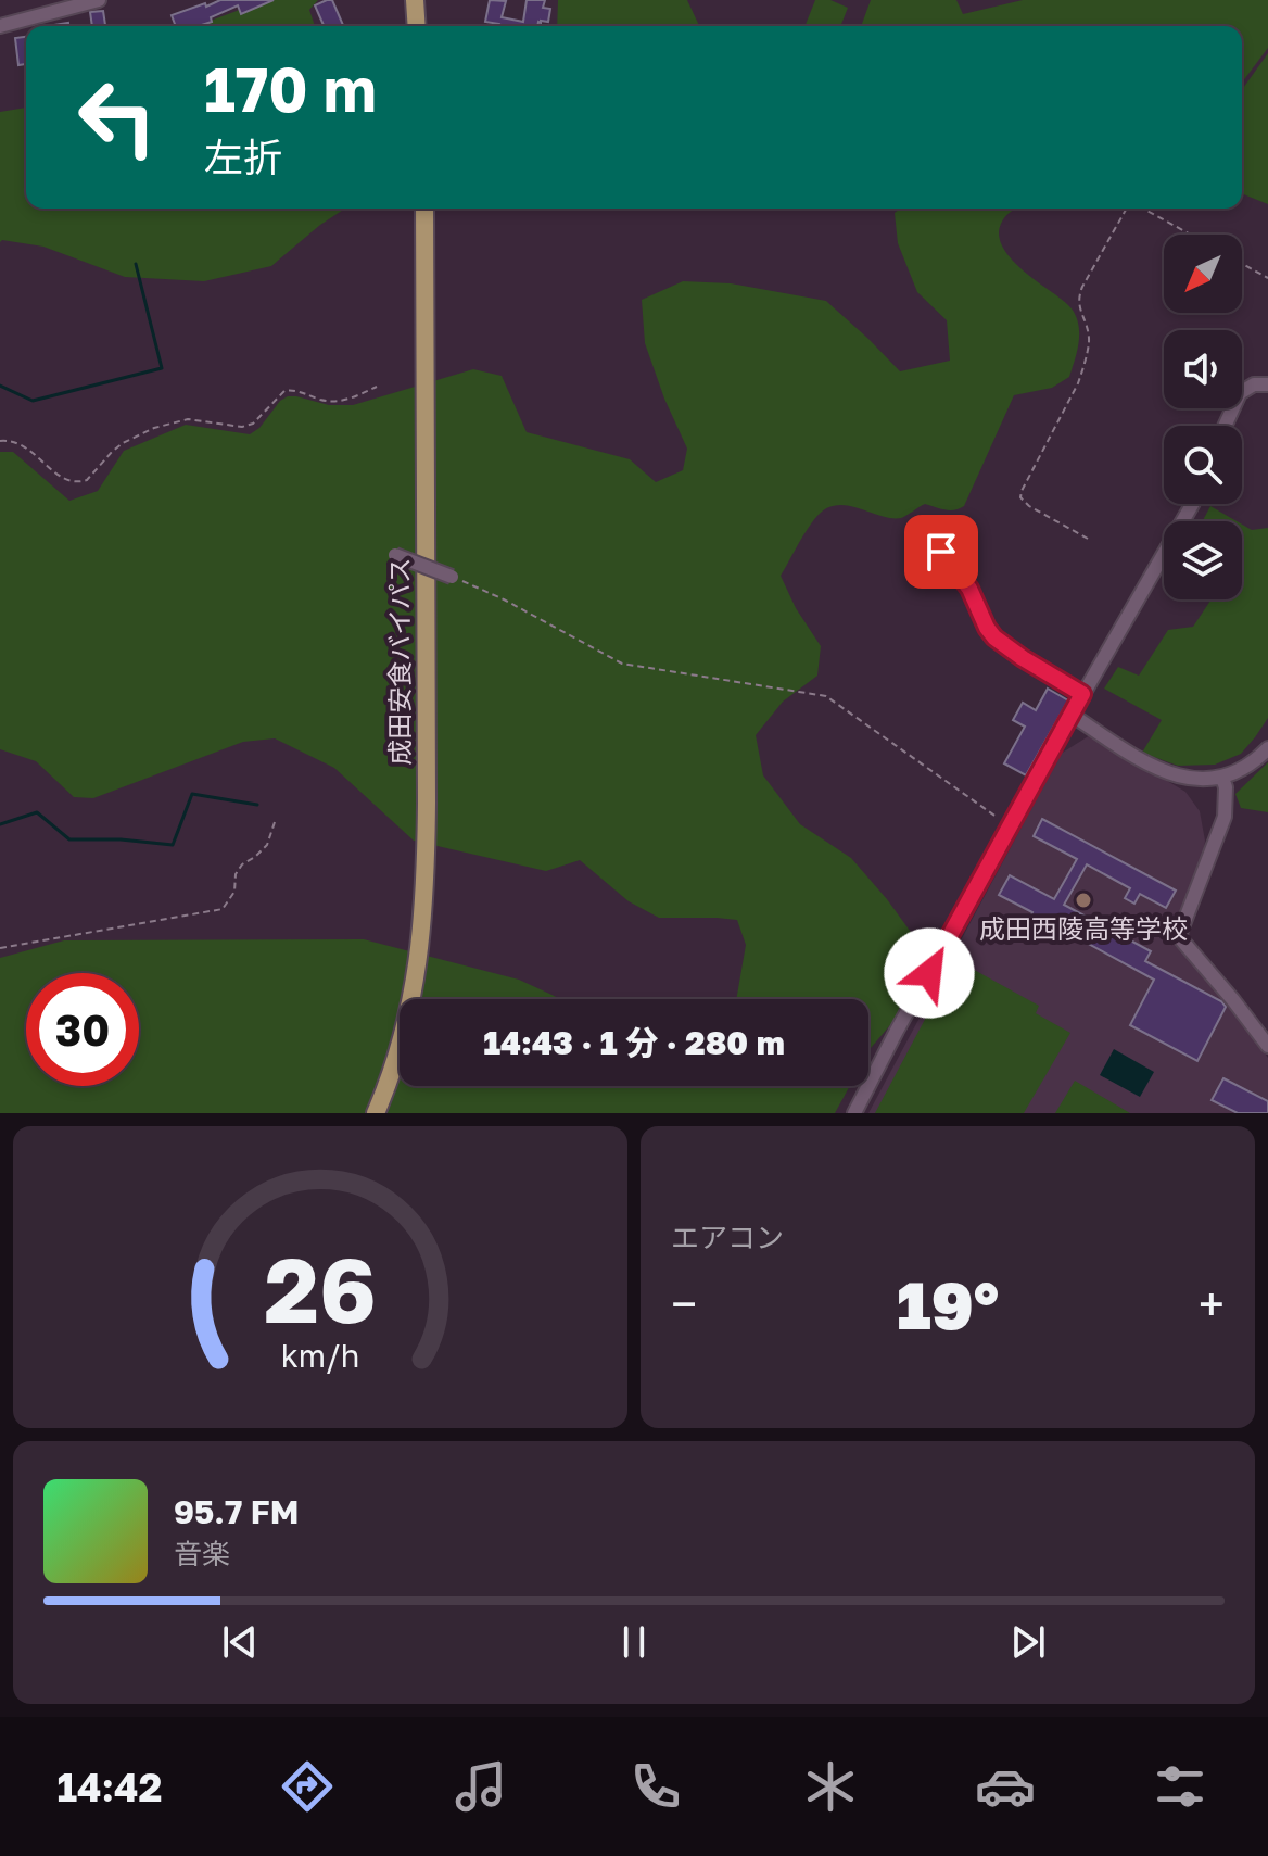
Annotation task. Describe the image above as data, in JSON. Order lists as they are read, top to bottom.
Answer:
{
  "streets": {
    "main road": ["成田安食バイパス"]
  },
  "places": ["成田西陵高等学校"],
  "north": "bottom left",
  "page": {
    "turn": ["170 m", "左折"],
    "limit": "30",
    "trip": "14:43 · 1 分 · 280 m",
    "tile": "エアコン",
    "heat": ["−", "19°", "+"],
    "song": ["95.7 FM", "音楽"],
    "tabs": "14:42",
    "gauge": ["26", "km/h"]
  }
}
